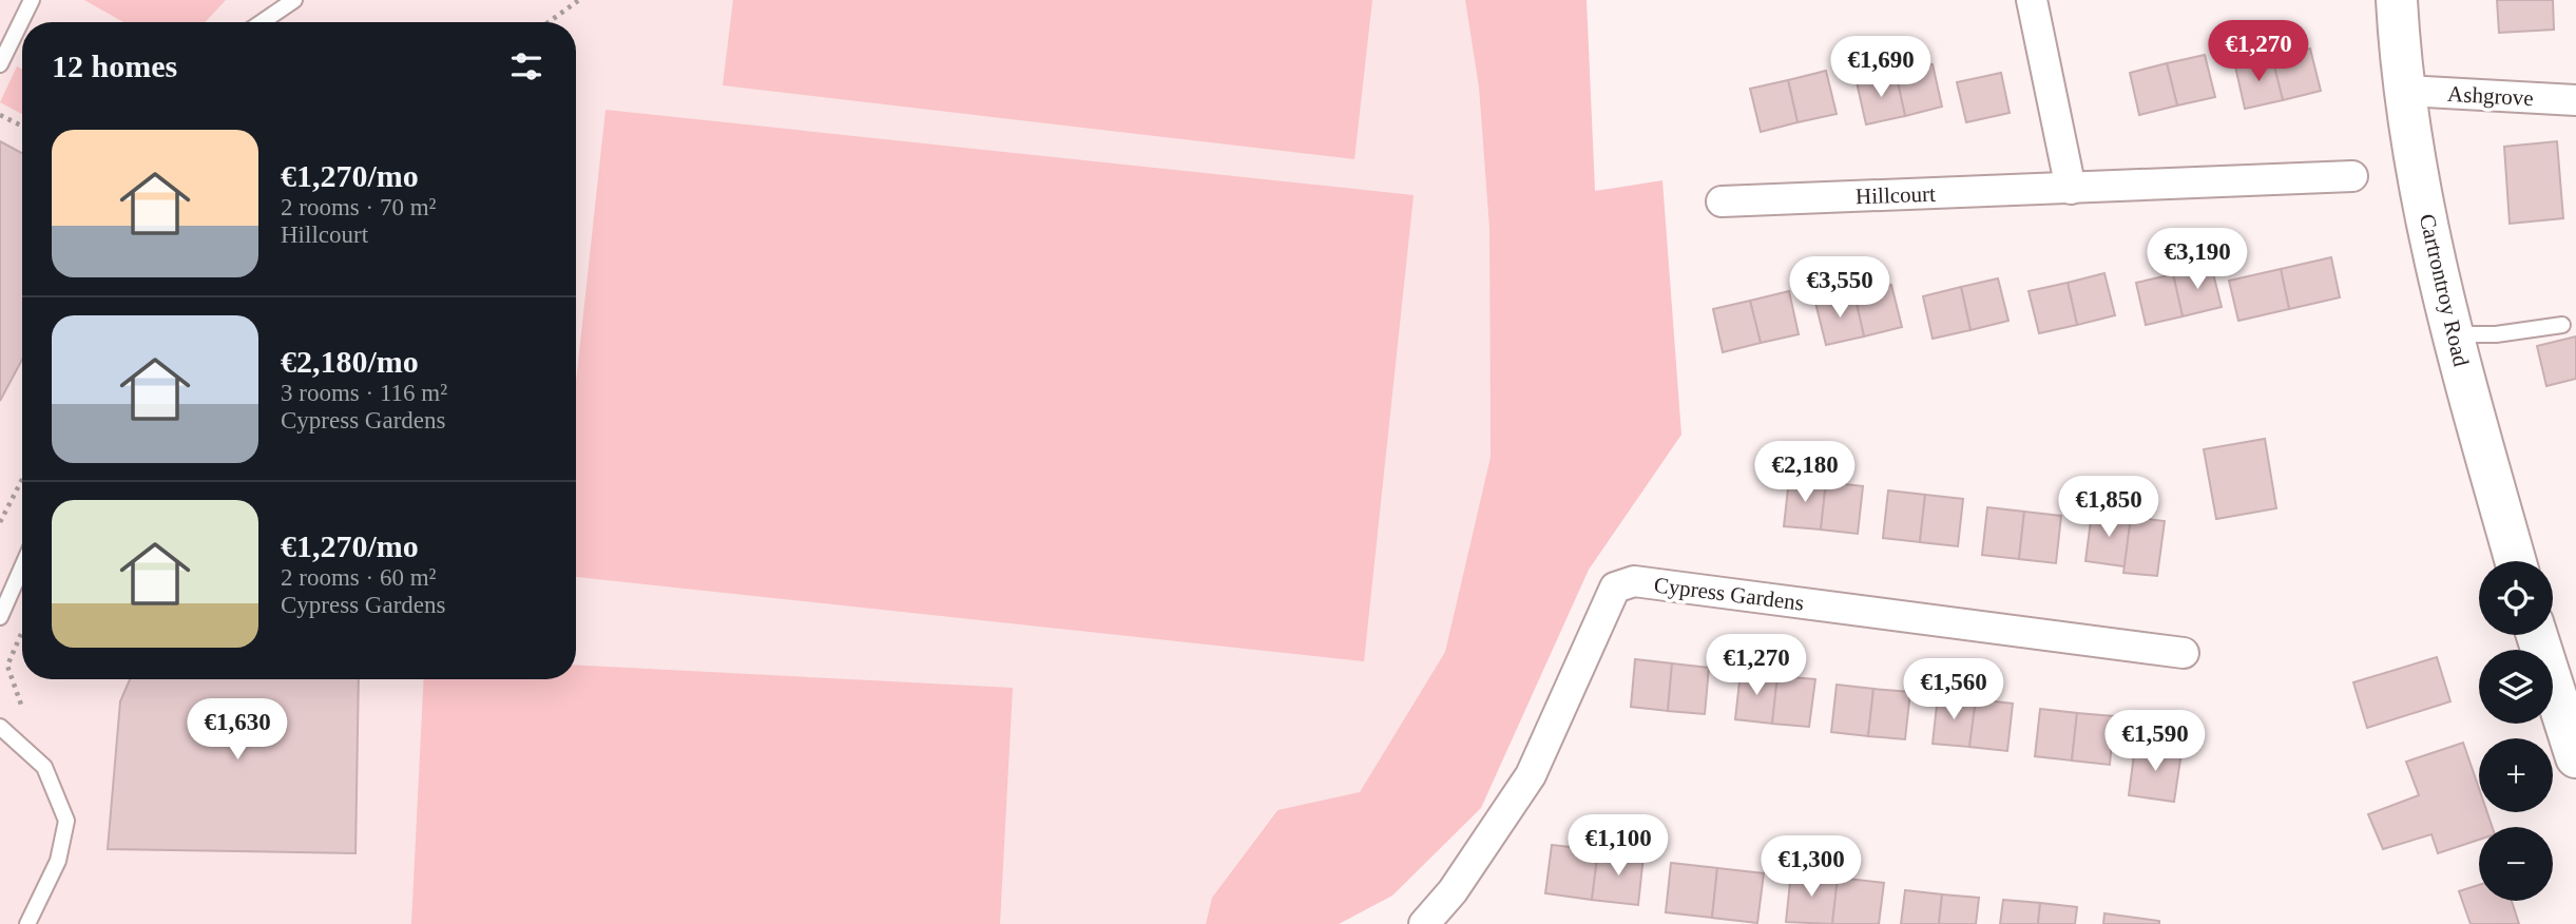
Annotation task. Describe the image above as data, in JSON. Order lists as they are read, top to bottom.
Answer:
{
  "streets": {
    "street": [
      "Ashgrove",
      "Hillcourt",
      "Cartrontroy Road",
      "Cypress Gardens"
    ]
  },
  "crossings": [
    ["Ashgrove", "Cartrontroy Road"]
  ],
  "page": {
    "price": [
      "€1,270",
      "€1,690",
      "€3,190",
      "€3,550",
      "€2,180",
      "€1,850",
      "€1,270",
      "€1,560",
      "€1,630",
      "€1,590",
      "€1,100",
      "€1,300"
    ],
    "heading": "12 homes",
    "list": [
      {
        "name": "€1,270/mo",
        "note": "2 rooms · 70 m² · Hillcourt"
      },
      {
        "name": "€2,180/mo",
        "note": "3 rooms · 116 m² · Cypress Gardens"
      },
      {
        "name": "€1,270/mo",
        "note": "2 rooms · 60 m² · Cypress Gardens"
      }
    ],
    "map_buttons": ["+", "−"]
  }
}
